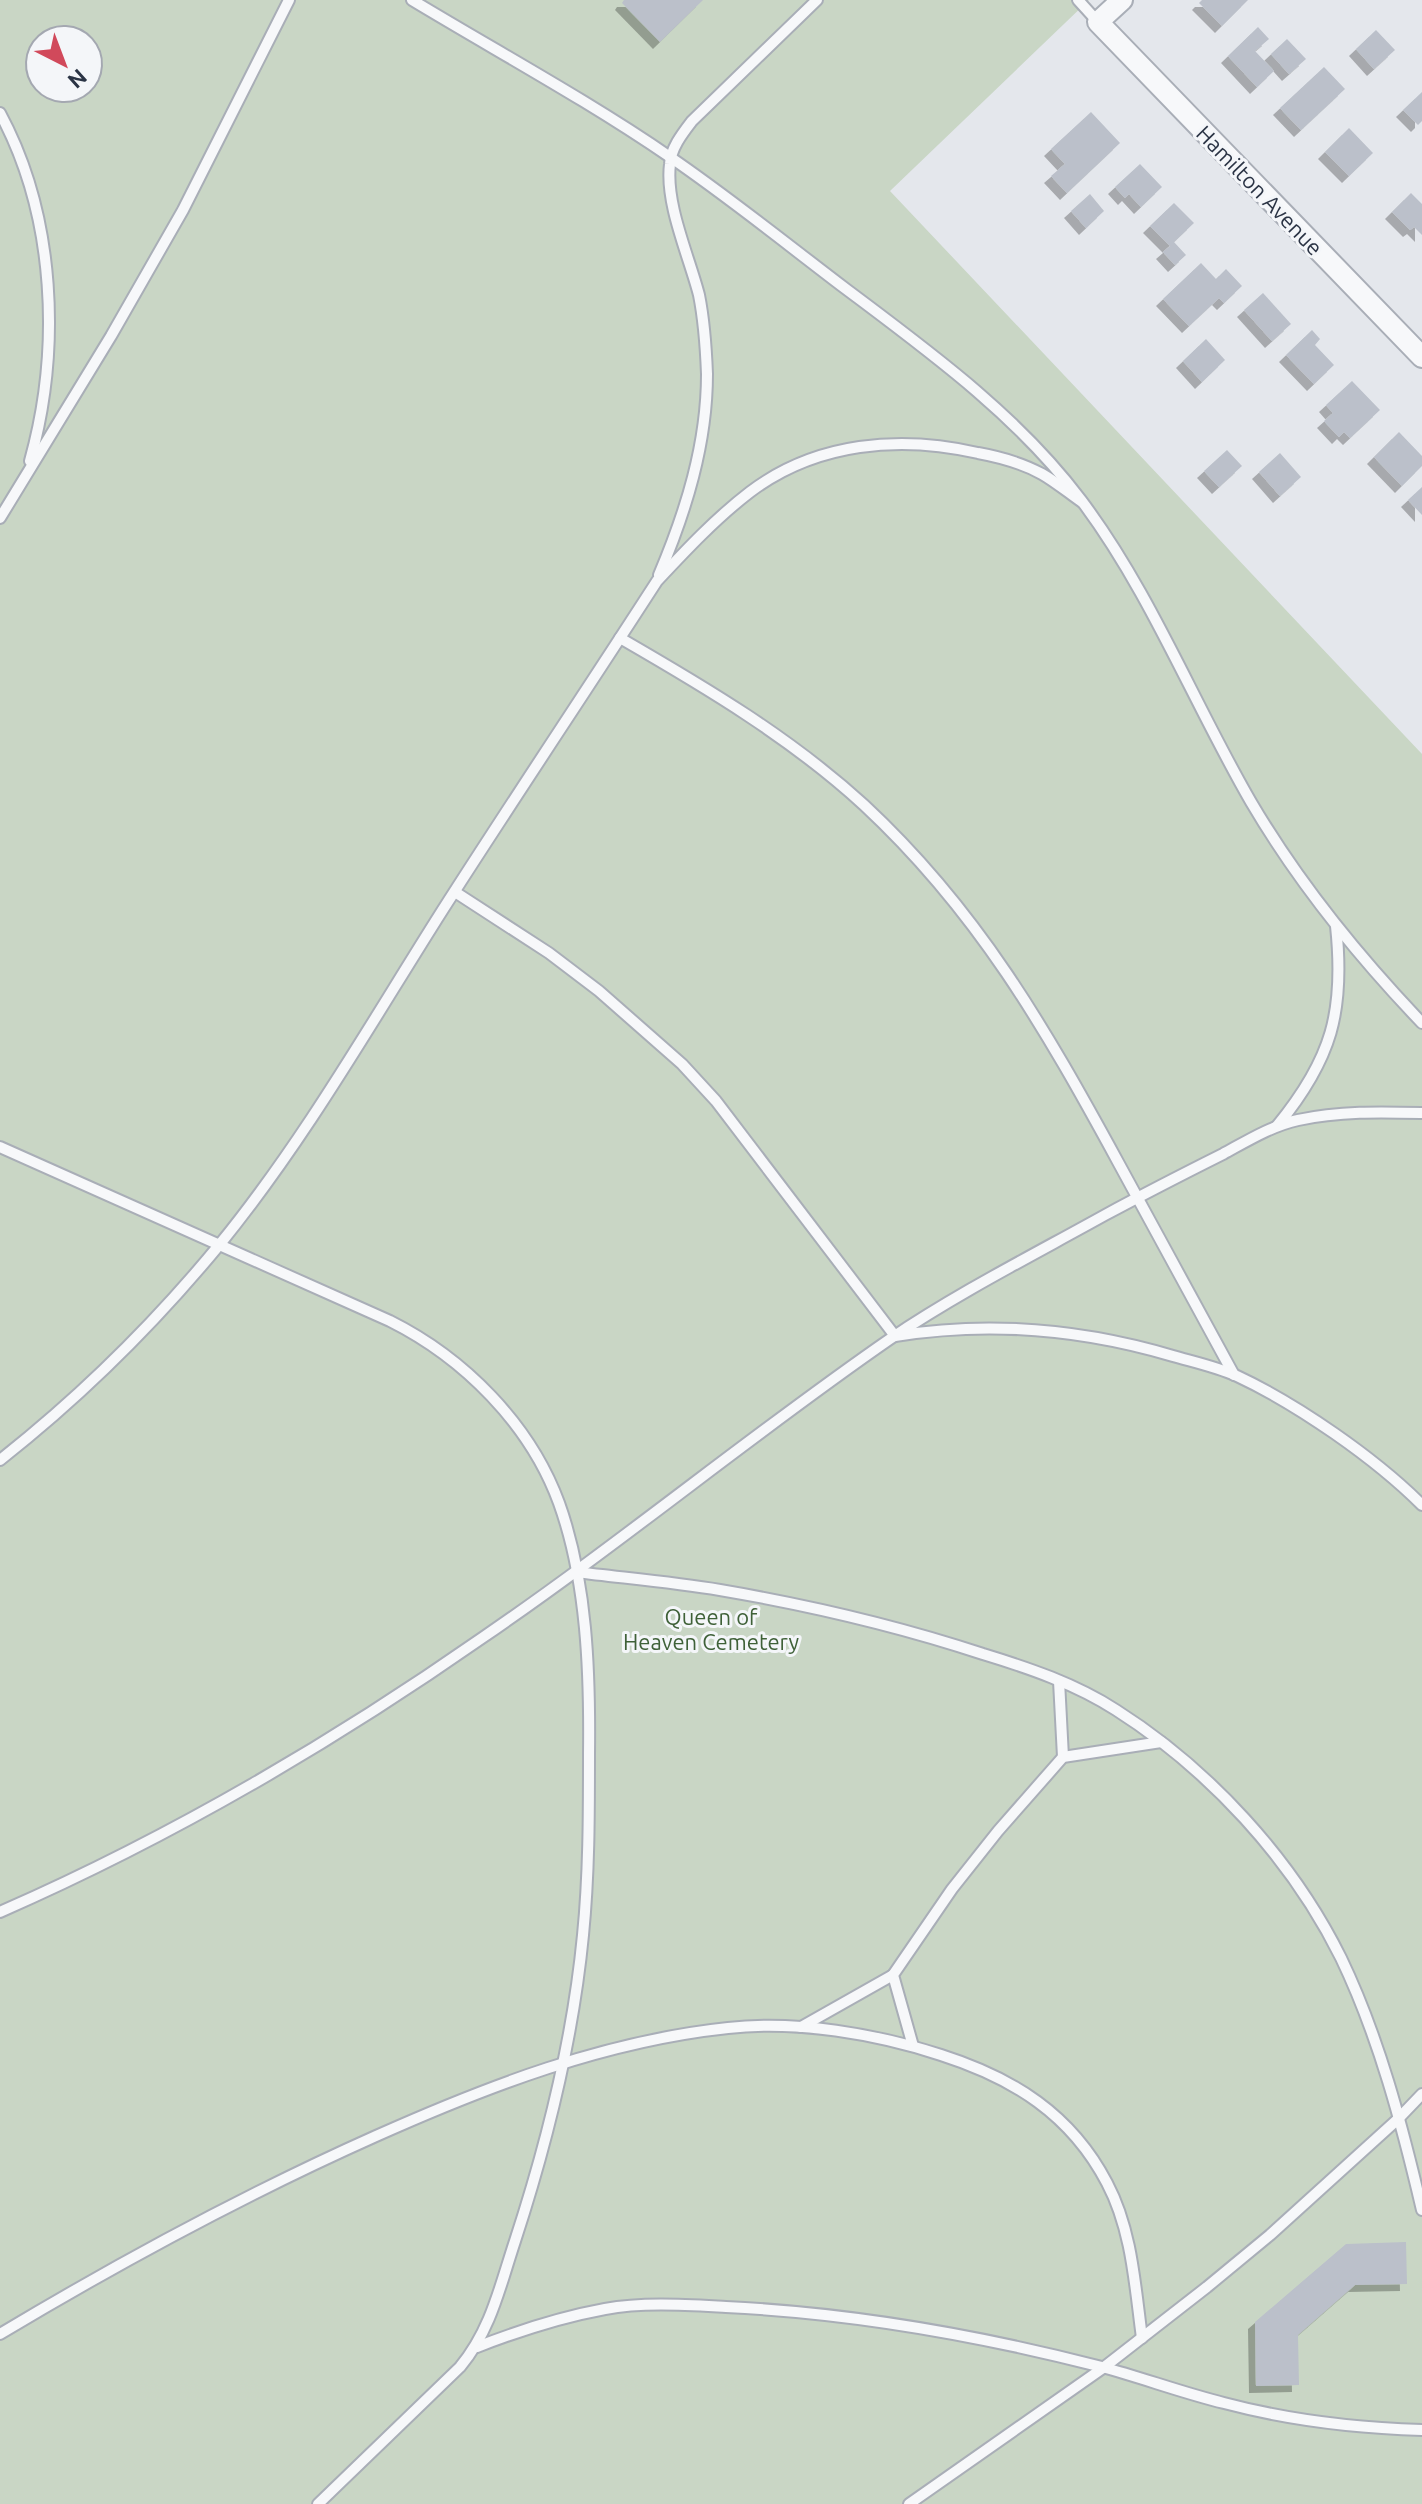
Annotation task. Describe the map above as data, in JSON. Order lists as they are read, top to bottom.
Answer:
{
  "streets": {
    "street": ["Hamilton Avenue"]
  },
  "parks": ["Queen of Heaven Cemetery"],
  "north": "bottom right"
}
